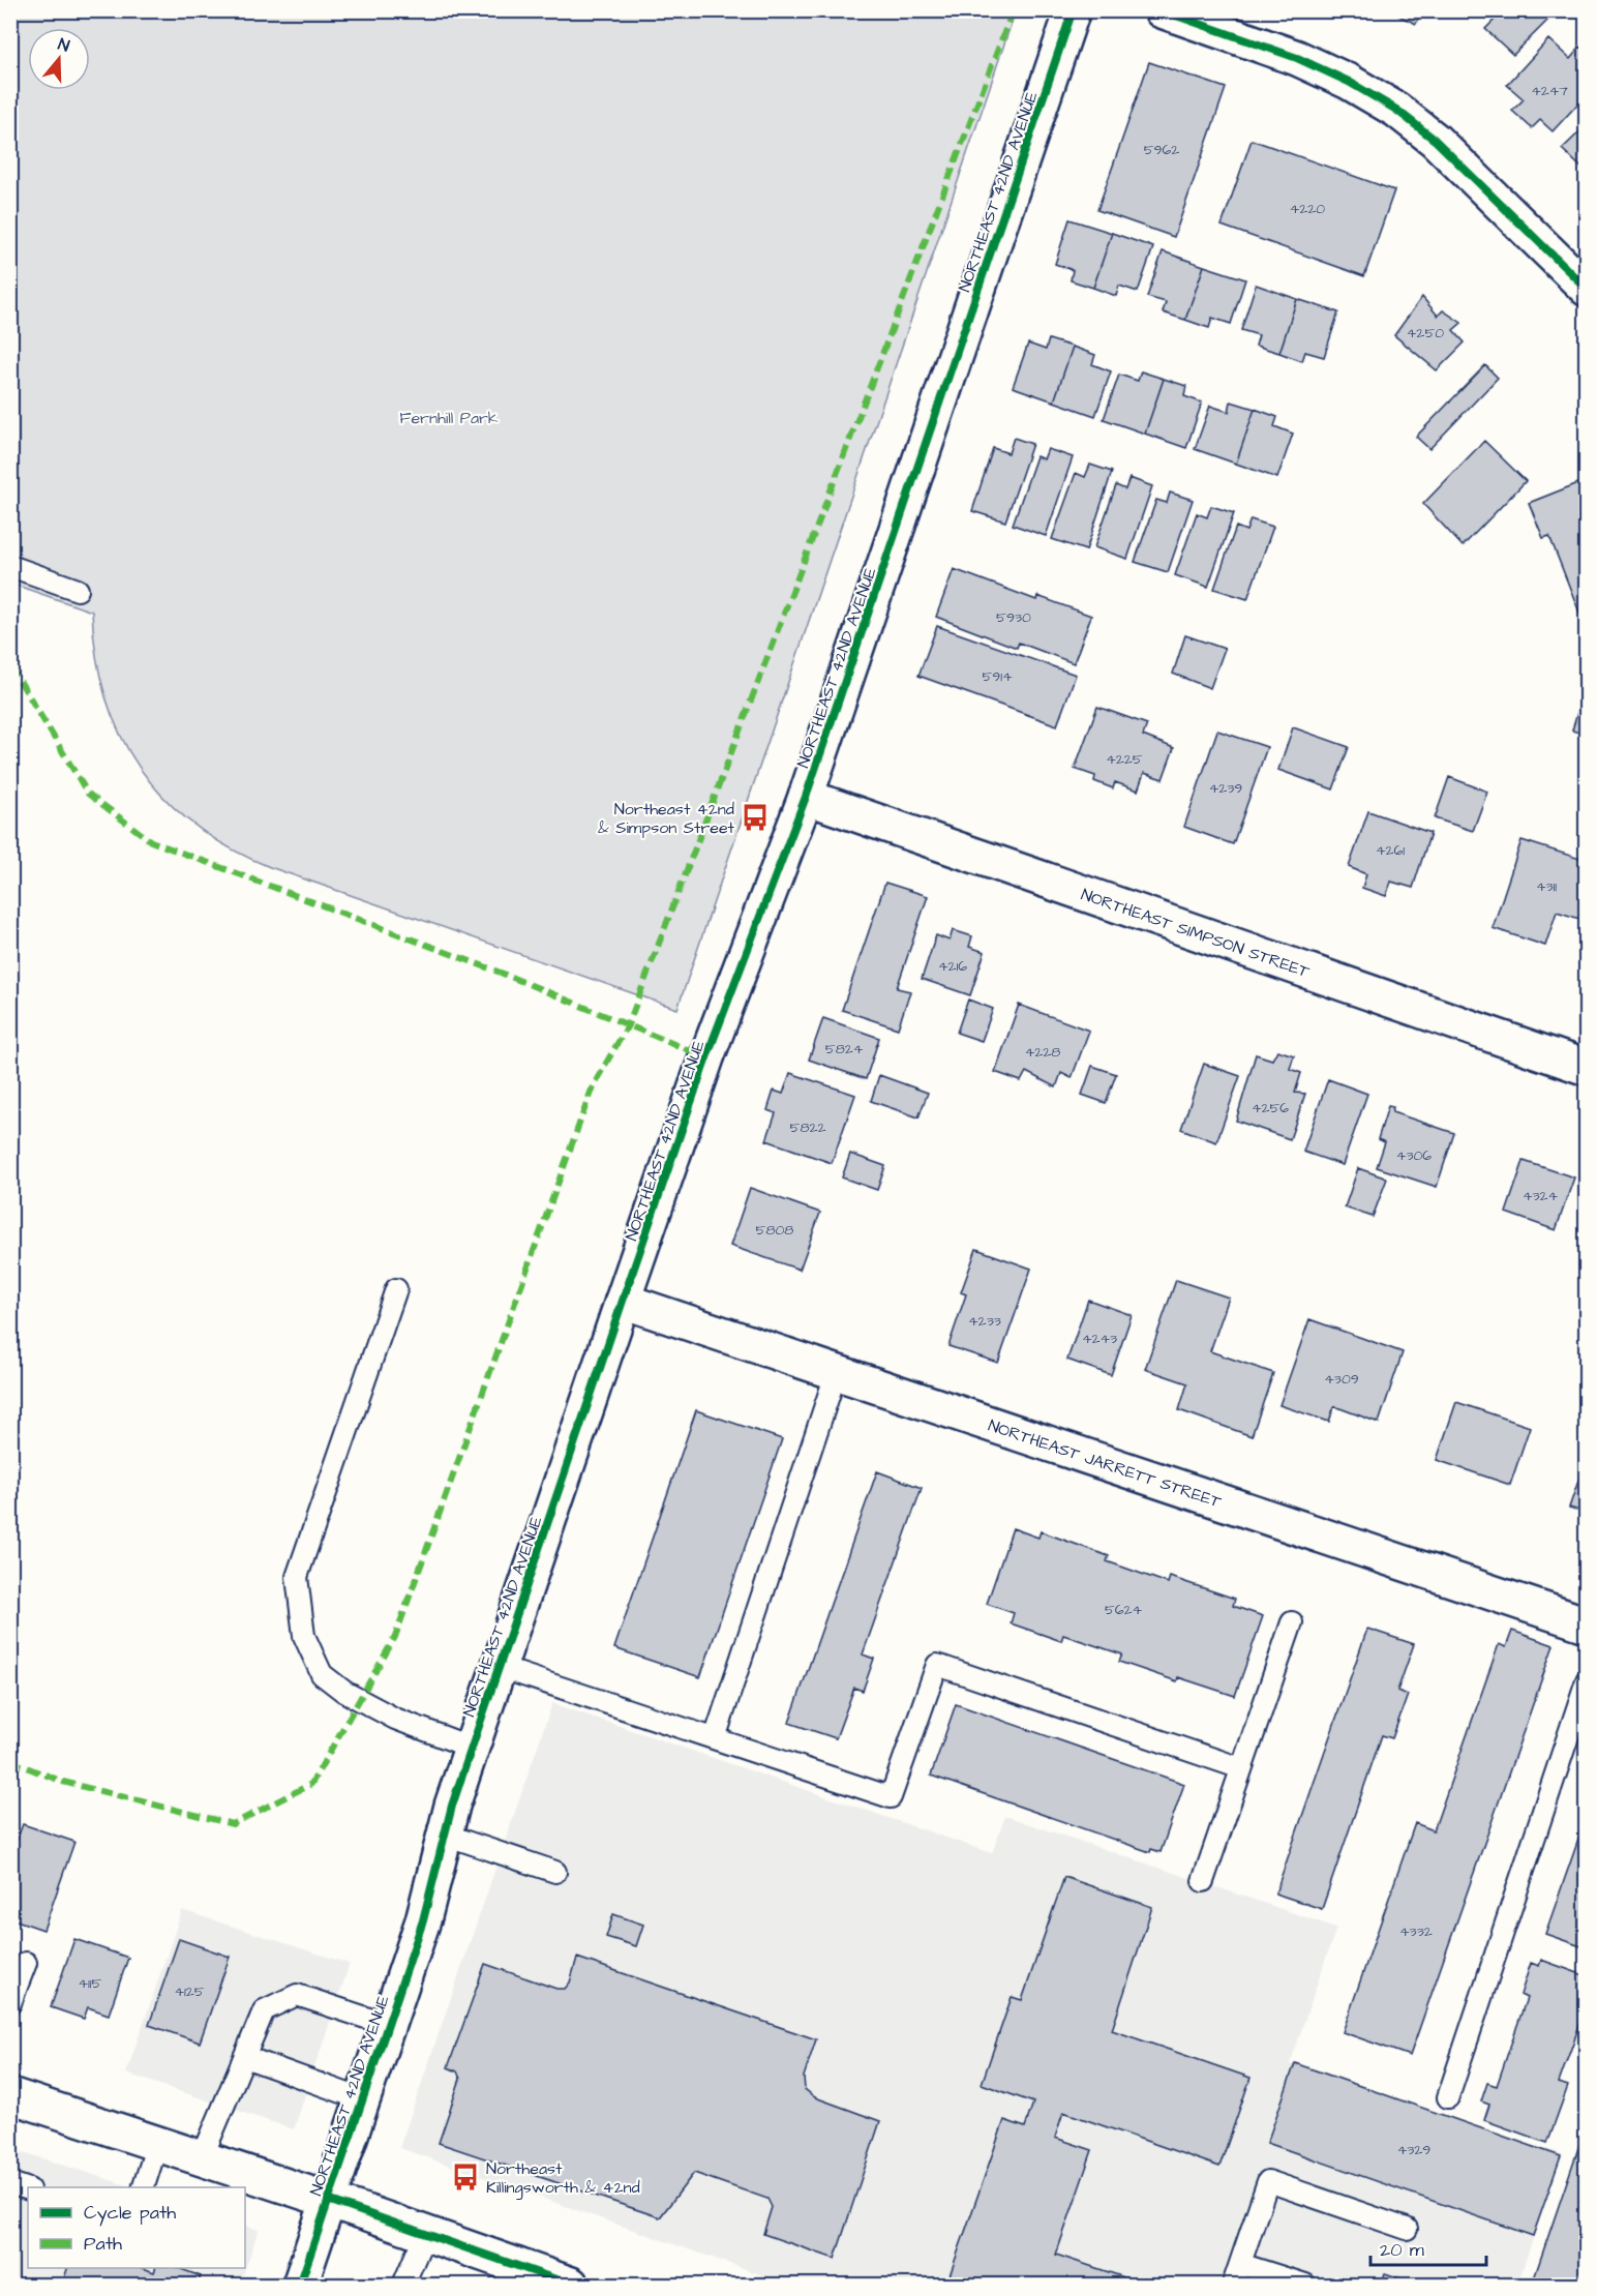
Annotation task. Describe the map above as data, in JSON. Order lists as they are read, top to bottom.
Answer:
{
  "streets": {
    "street": ["NORTHEAST 42ND AVENUE", "NORTHEAST SIMPSON STREET", "NORTHEAST JARRETT STREET"]
  },
  "crossings": [
    ["NORTHEAST 42ND AVENUE", "NORTHEAST SIMPSON STREET"],
    ["NORTHEAST 42ND AVENUE", "NORTHEAST JARRETT STREET"]
  ],
  "parks": ["Fernhill Park"],
  "places": {
    "bus stop": ["Northeast 42nd & Simpson Street", "Northeast Killingsworth & 42nd"]
  },
  "house_numbers": [
    "4247",
    "5962",
    "4220",
    "4250",
    "5930",
    "5914",
    "4225",
    "4239",
    "4261",
    "4311",
    "4216",
    "5824",
    "4228",
    "4256",
    "5822",
    "4306",
    "4324",
    "5808",
    "4233",
    "4243",
    "4309",
    "5624",
    "4332",
    "4115",
    "4125",
    "4329"
  ],
  "legend": ["Cycle path", "Path"],
  "scale_bar": "20 m",
  "north": "top"
}
